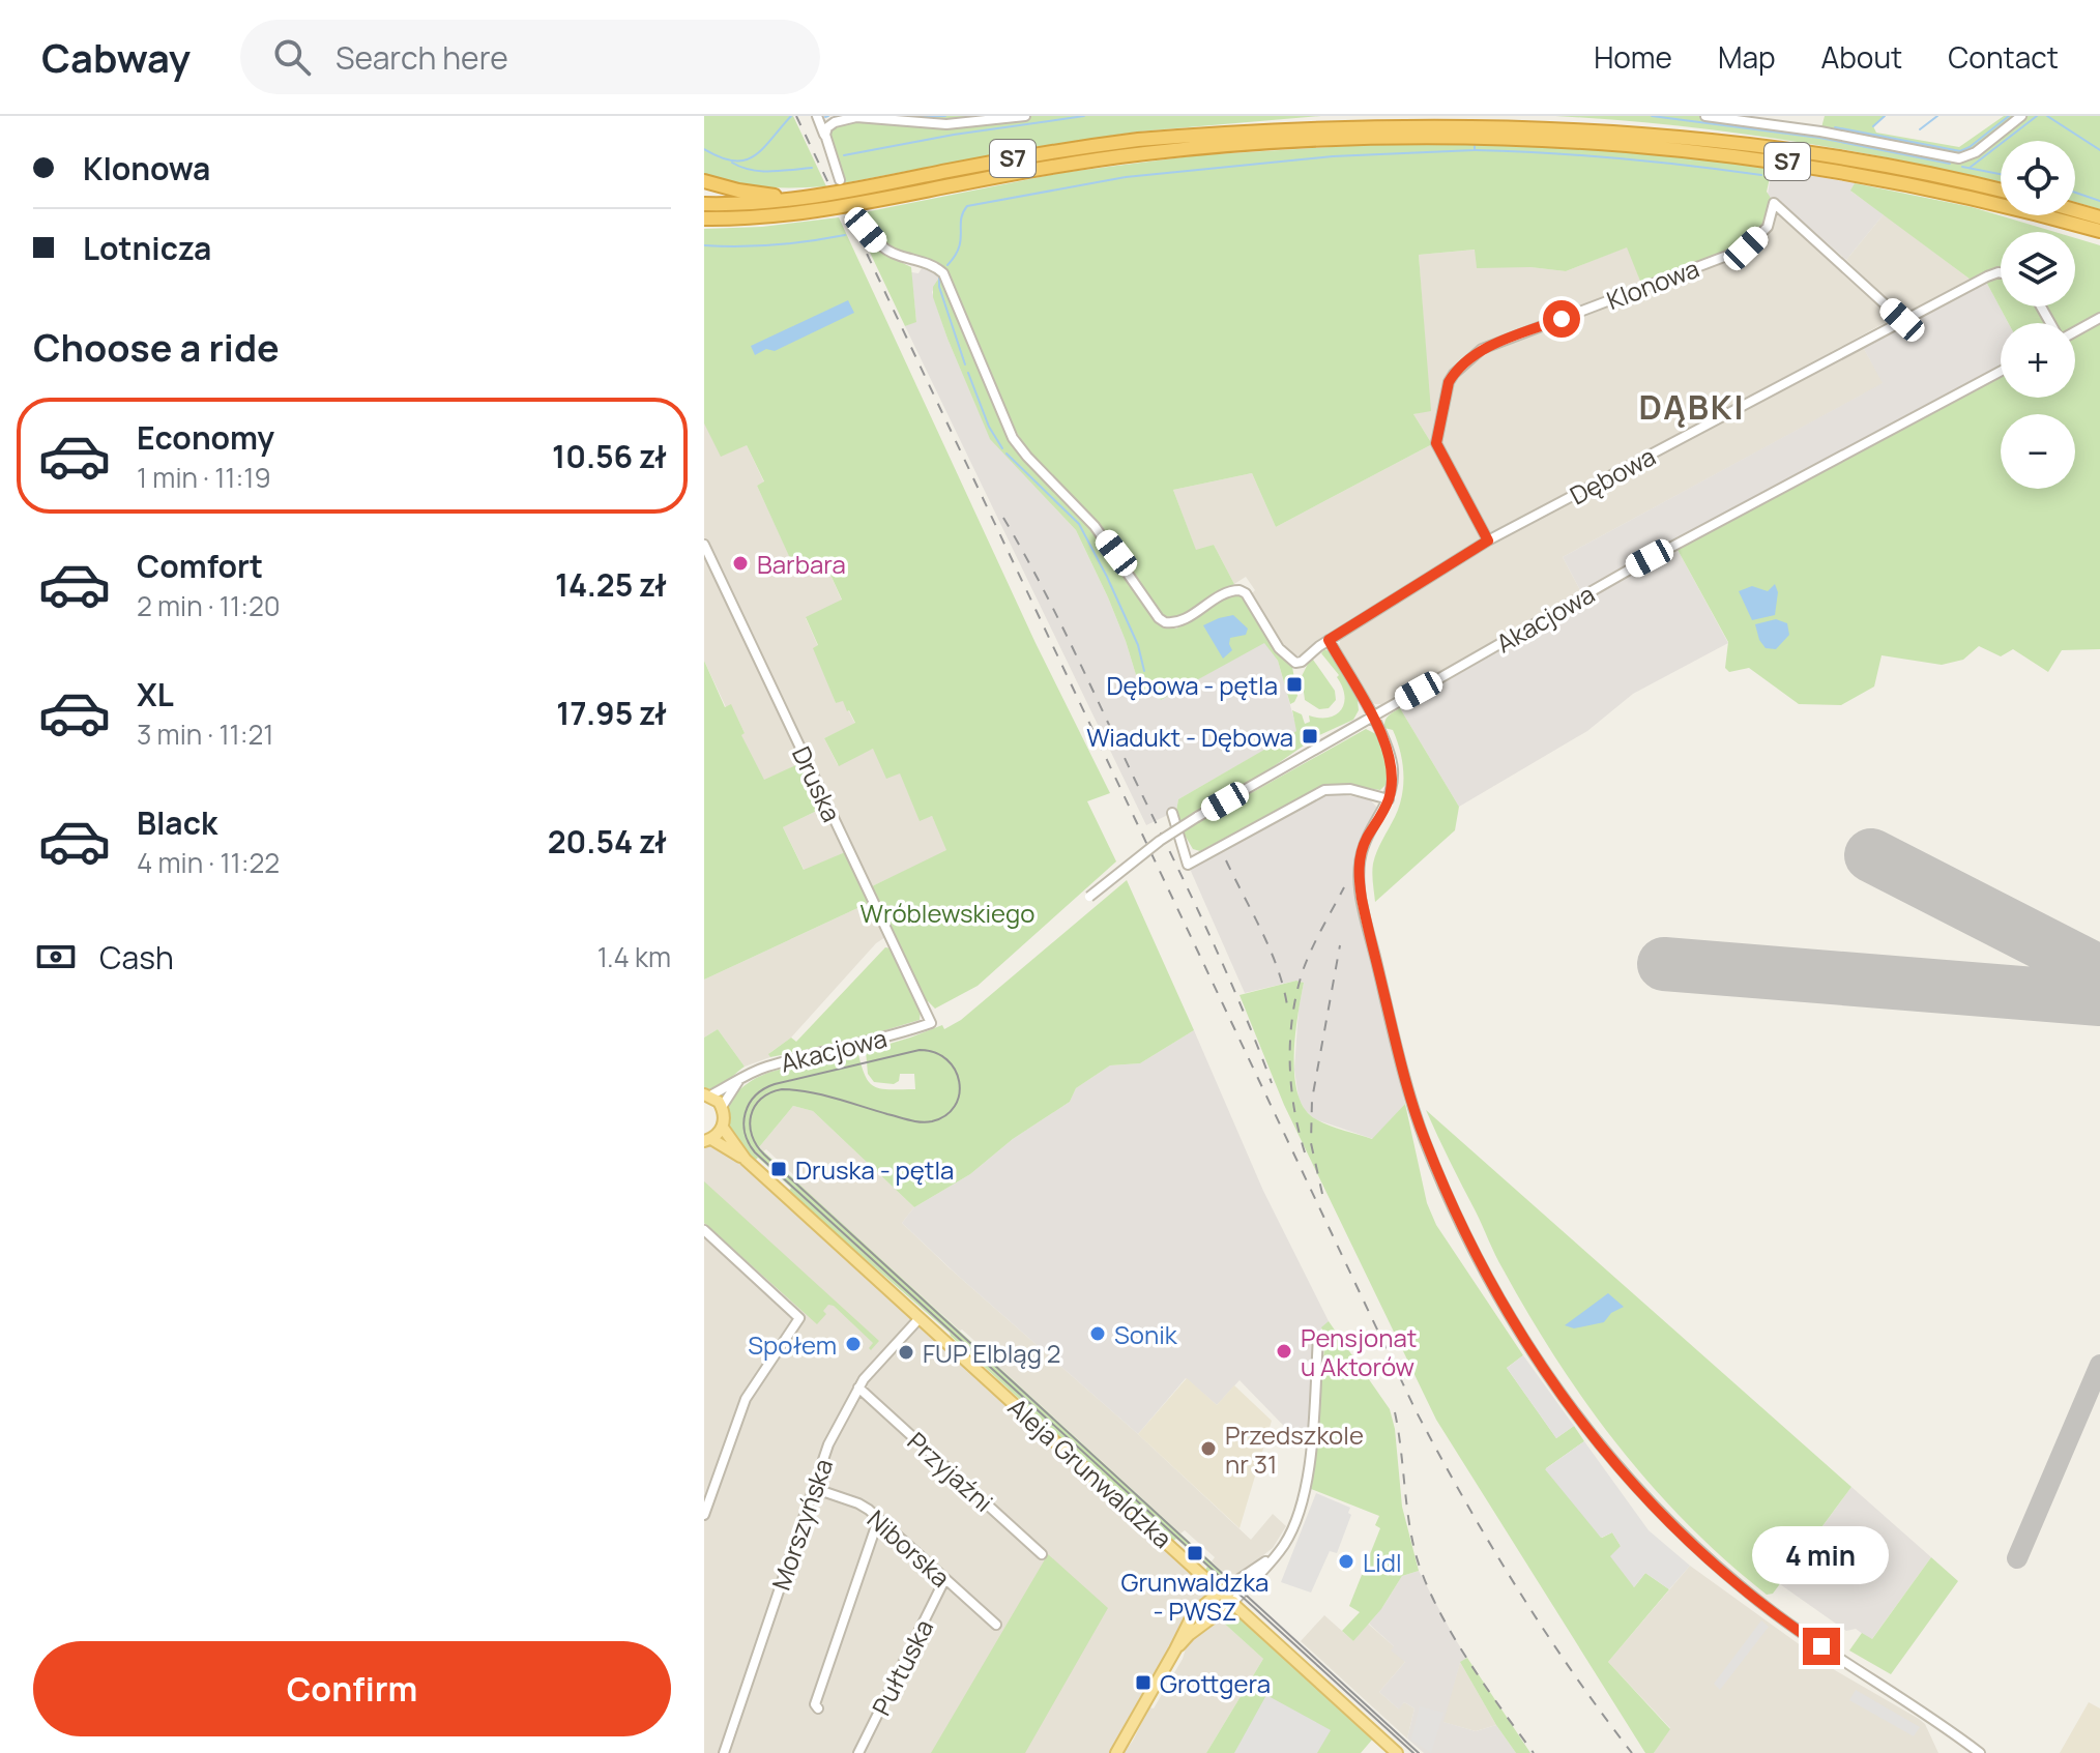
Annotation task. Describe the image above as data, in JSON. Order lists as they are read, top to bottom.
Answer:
{
  "streets": {
    "highway": ["S7"],
    "main road": ["Aleja Grunwaldzka"],
    "street": [
      "Klonowa",
      "Dębowa",
      "Akacjowa",
      "Druska",
      "Przyjaźni",
      "Morszyńska",
      "Niborska",
      "Pułtuska"
    ]
  },
  "crossings": [
    ["Klonowa", "Dębowa"],
    ["Akacjowa", "Druska"],
    ["Przyjaźni", "Morszyńska"],
    ["Aleja Grunwaldzka", "Morszyńska"],
    ["Morszyńska", "Niborska"],
    ["Niborska", "Pułtuska"]
  ],
  "districts": ["DĄBKI"],
  "parks": ["Wróblewskiego"],
  "places": {
    "other": [
      "Barbara",
      "Sonik",
      "Społem",
      "Pensjonat u Aktorów",
      "FUP Elbląg 2",
      "Przedszkole nr 31",
      "Lidl"
    ],
    "transit": [
      "Dębowa - pętla",
      "Wiadukt - Dębowa",
      "Druska - pętla",
      "Grunwaldzka - PWSZ",
      "Grottgera"
    ]
  },
  "page": {
    "header": "Cabway",
    "search": "Search here",
    "nav": [
      "Home",
      "Map",
      "About",
      "Contact"
    ],
    "banner": ["Klonowa", "Lotnicza"],
    "map_buttons": ["+", "−"],
    "heading": "Choose a ride",
    "list": [
      {
        "name": "Economy",
        "note": "1 min · 11:19",
        "value": "10.56 zł"
      },
      {
        "name": "Comfort",
        "note": "2 min · 11:20",
        "value": "14.25 zł"
      },
      {
        "name": "XL",
        "note": "3 min · 11:21",
        "value": "17.95 zł"
      },
      {
        "name": "Black",
        "note": "4 min · 11:22",
        "value": "20.54 zł"
      }
    ],
    "pay": ["Cash", "1.4 km"],
    "bubble": "4 min",
    "buttons": "Confirm"
  }
}
